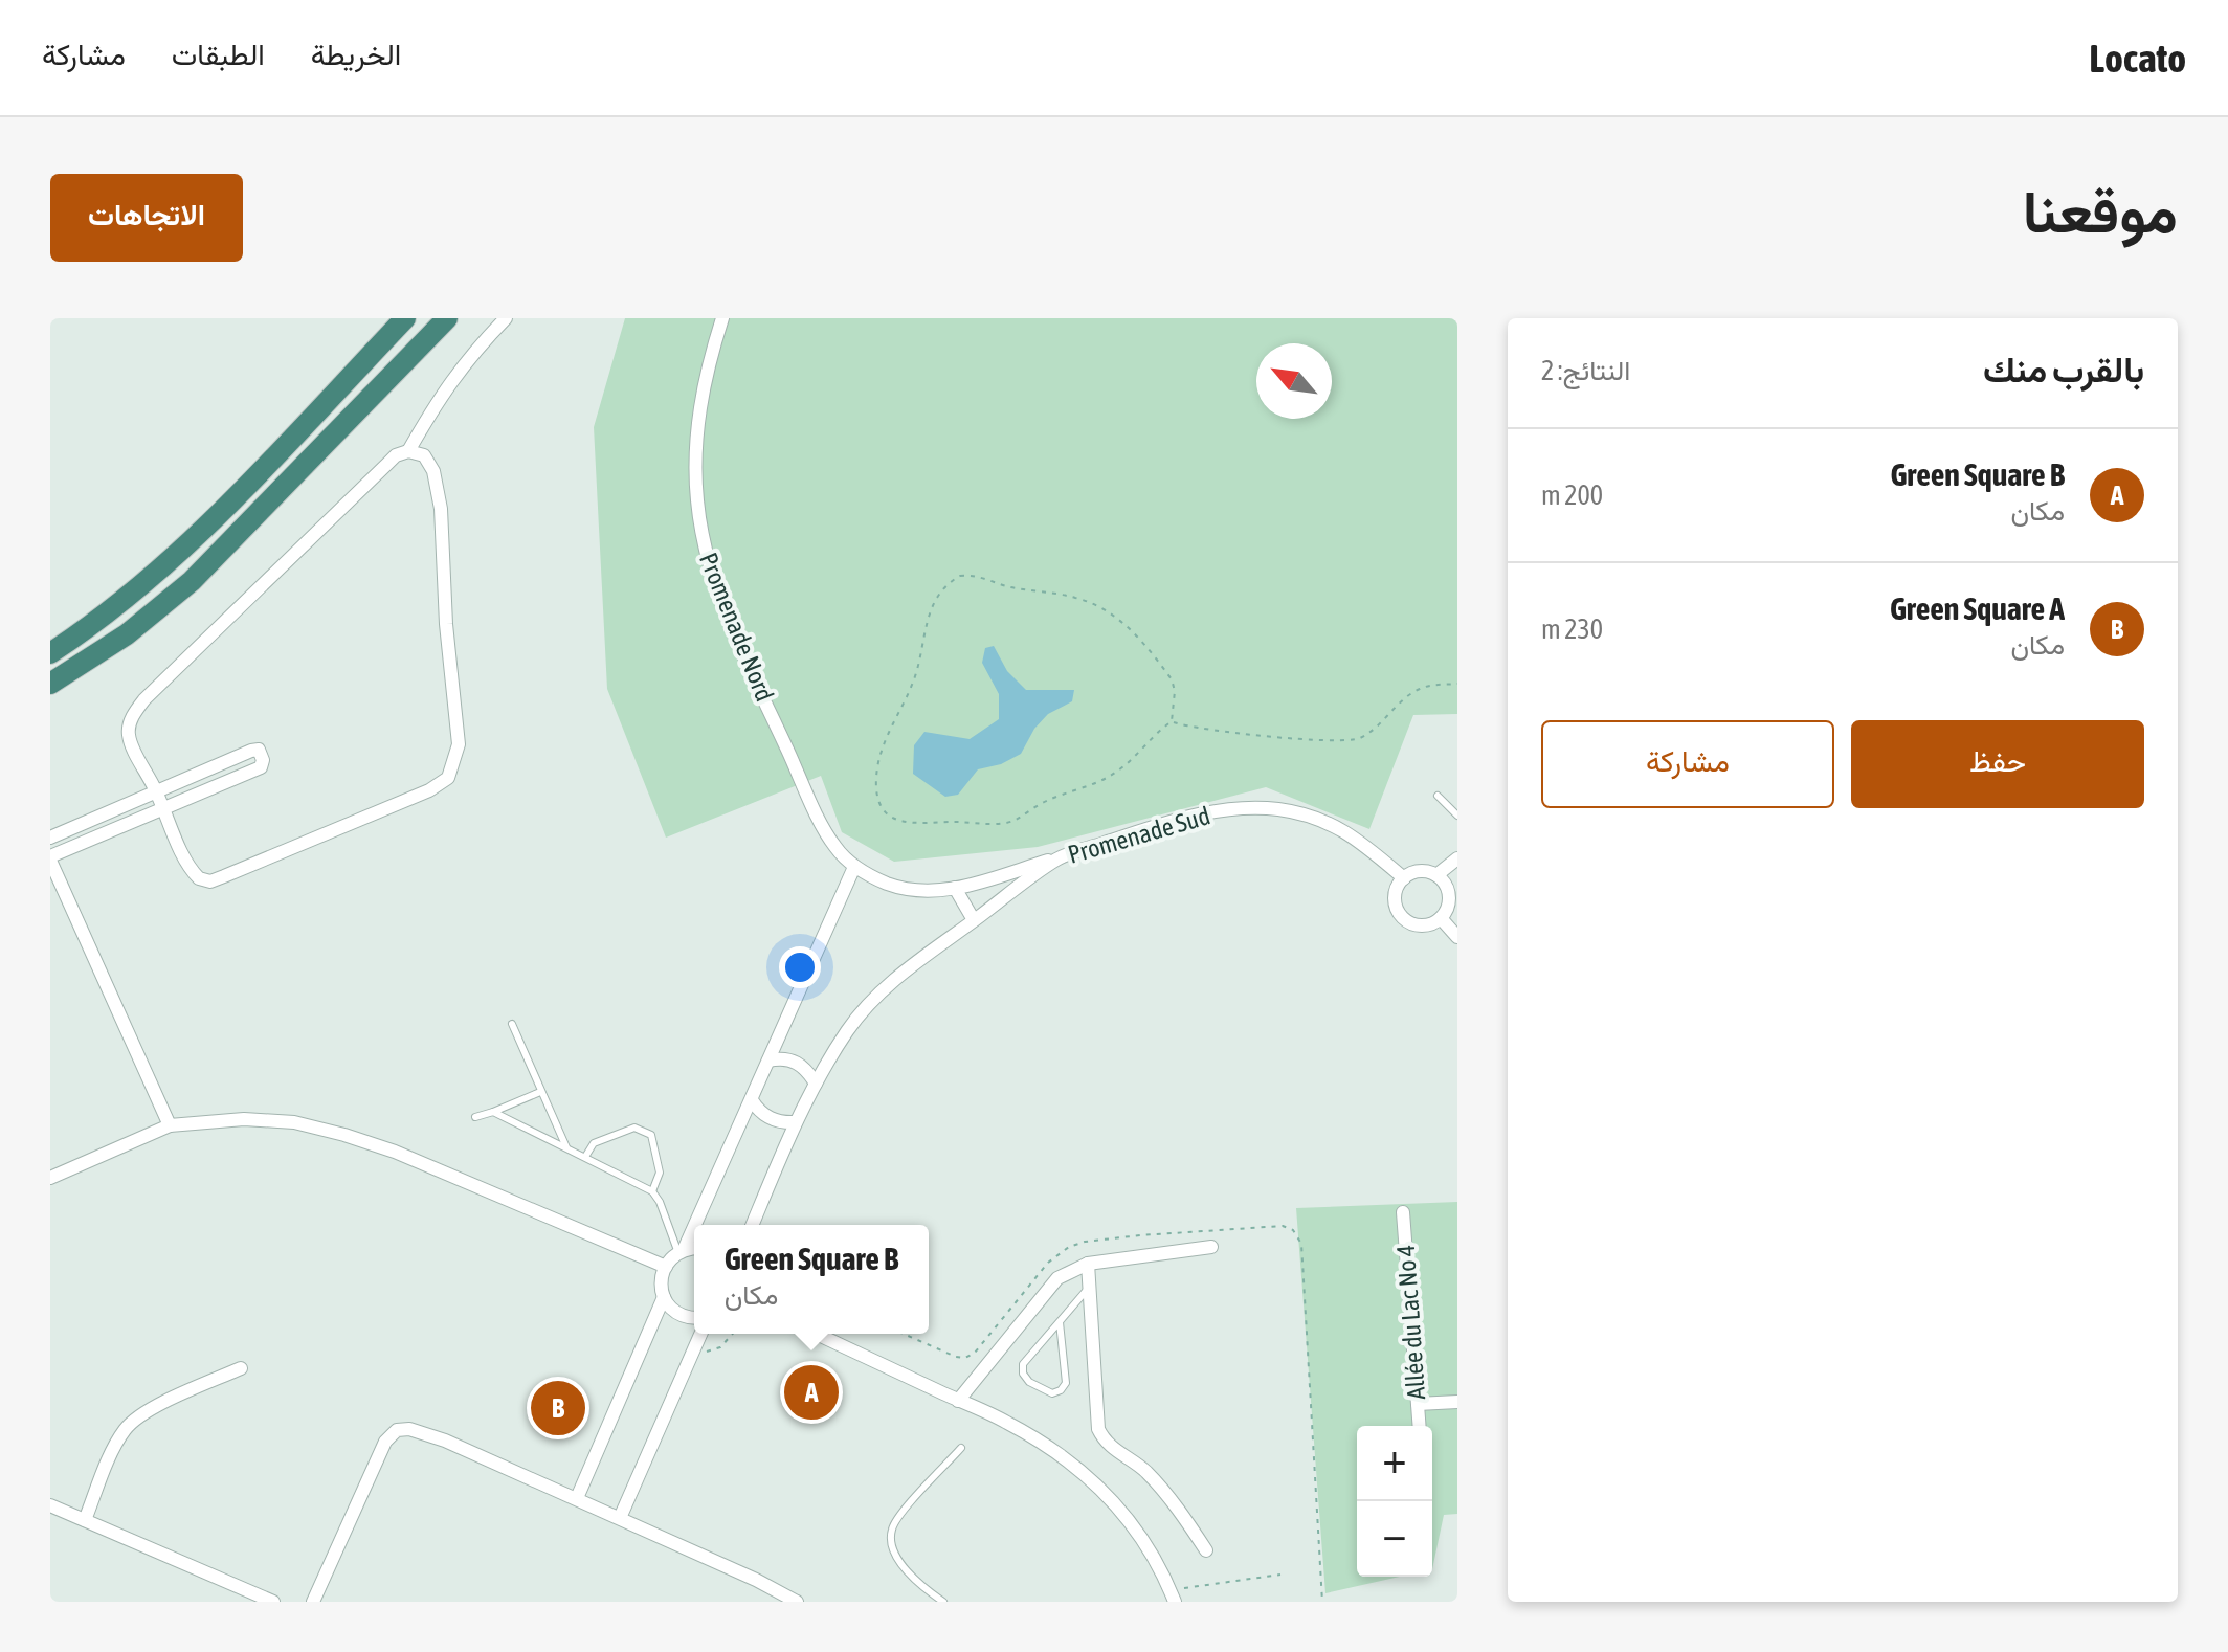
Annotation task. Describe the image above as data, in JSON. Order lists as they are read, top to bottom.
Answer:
{
  "streets": {
    "street": ["Promenade Nord", "Promenade Sud", "Allée du Lac No 4"]
  },
  "north": "top left",
  "page": {
    "header": "Locato",
    "nav": ["الخريطة", "الطبقات", "مشاركة"],
    "title": "موقعنا",
    "buttons": [
      "الاتجاهات",
      ["حفظ", "مشاركة"]
    ],
    "heading": ["بالقرب منك", "النتائج: 2"],
    "list": [
      {
        "mark": "A",
        "name": "Green Square B",
        "note": "مكان",
        "value": "200 m"
      },
      {
        "mark": "B",
        "name": "Green Square A",
        "note": "مكان",
        "value": "230 m"
      }
    ],
    "popup": ["Green Square B", "مكان"],
    "pins": ["A", "B"],
    "map_buttons": ["+", "−"]
  }
}
